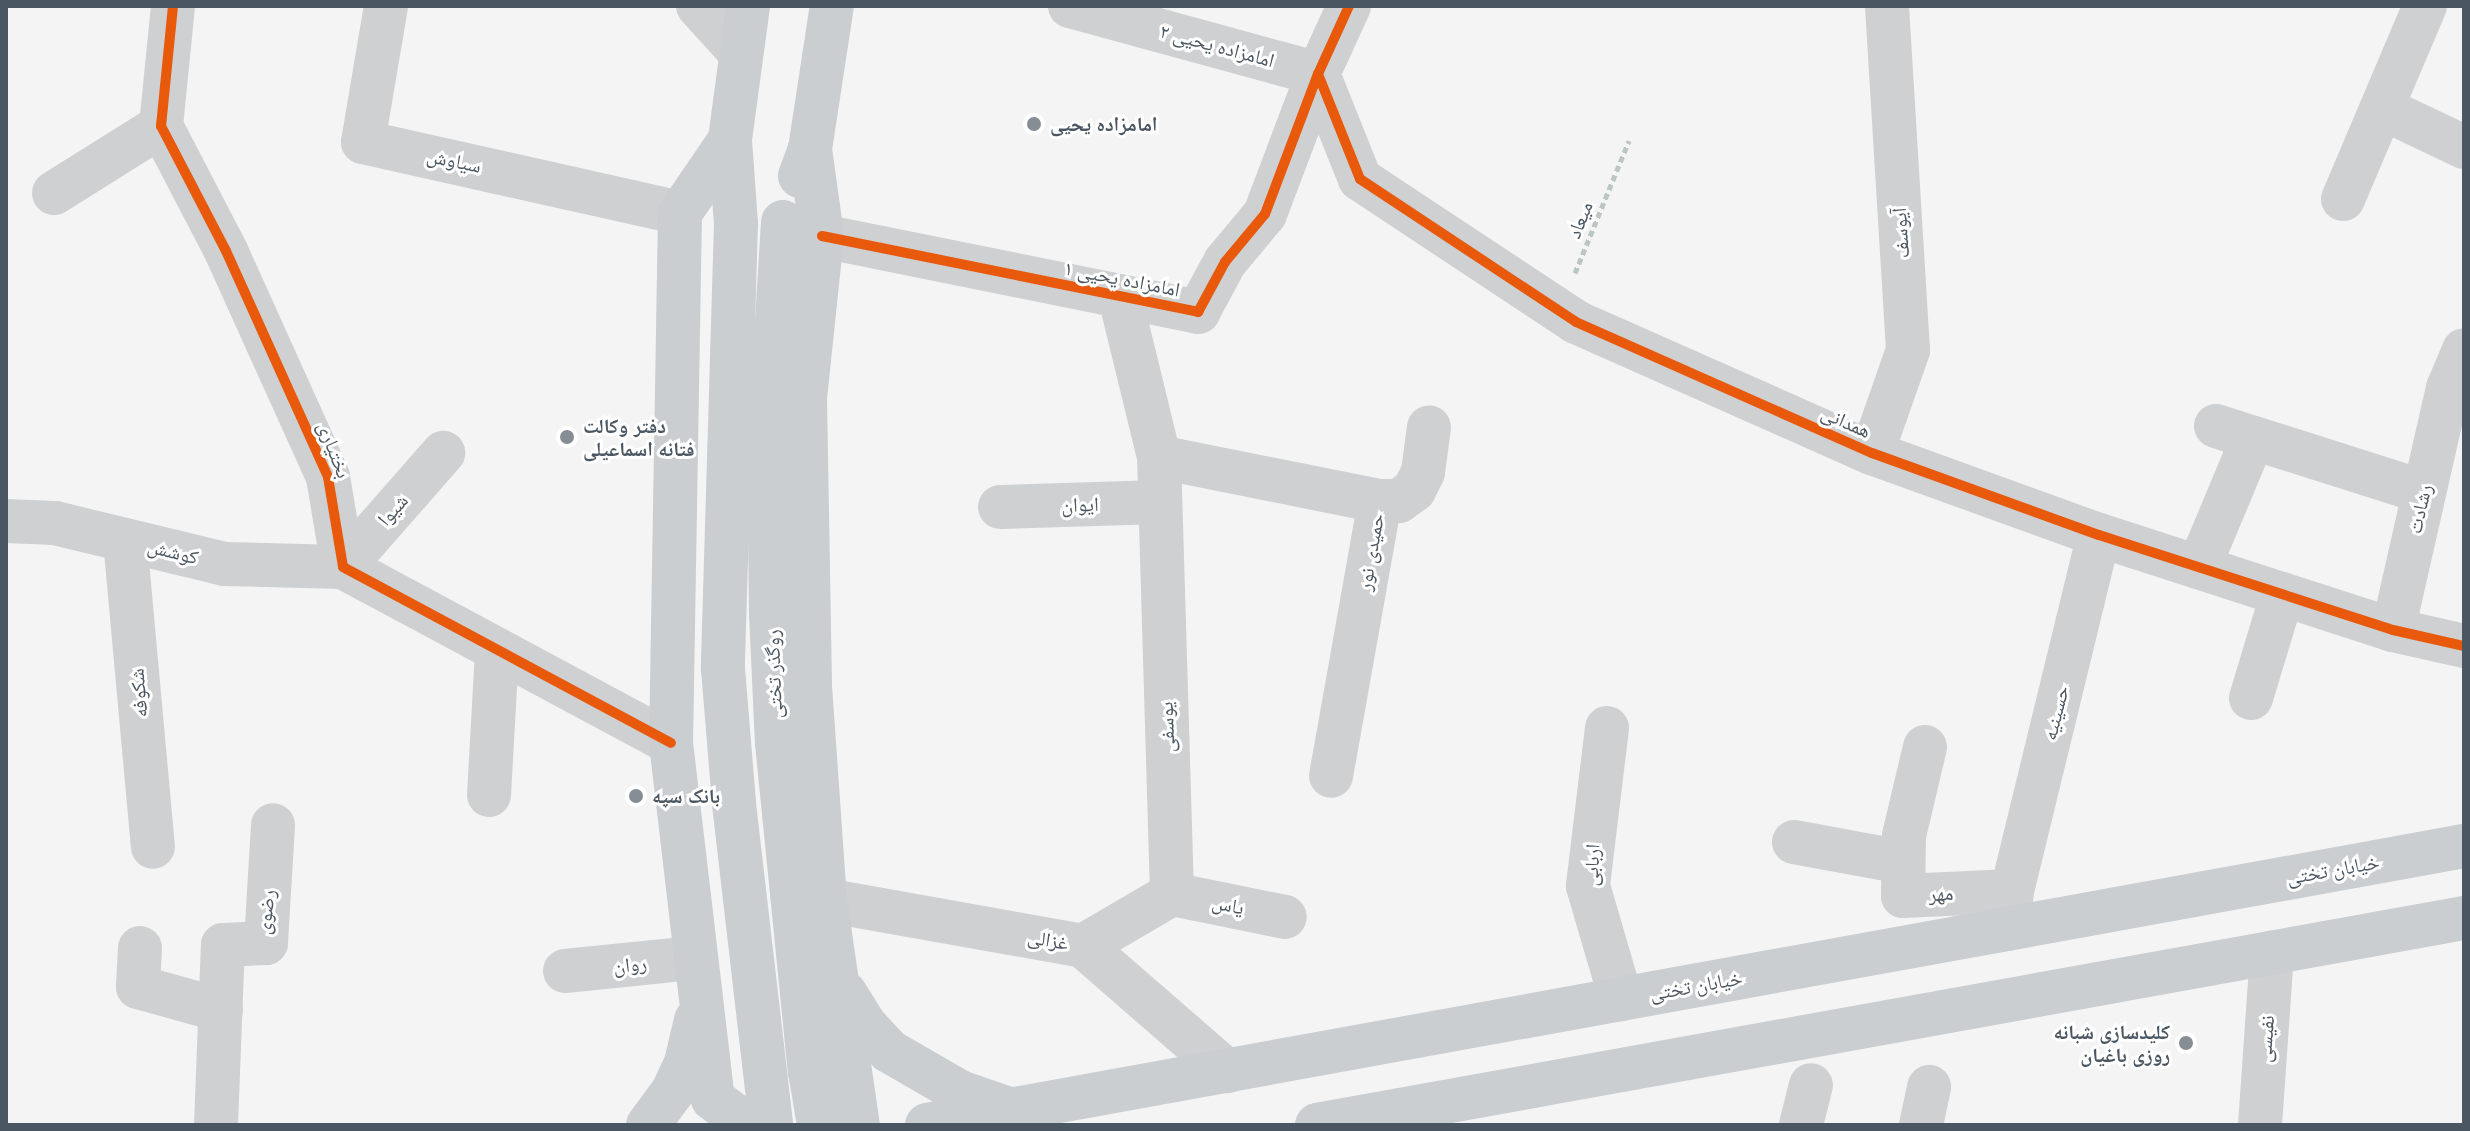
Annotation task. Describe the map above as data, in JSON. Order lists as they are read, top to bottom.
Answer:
{
  "streets": {
    "main road": ["روگذر تختی", "خیابان تختی"],
    "street": [
      "امامزاده یحیی ۲",
      "سیاوش",
      "آیوسف",
      "امامزاده یحیی ۱",
      "همدانی",
      "بختیاری",
      "ایوان",
      "رشادت",
      "شیوا",
      "کوشش",
      "حمیدی نور",
      "شکوفه",
      "حسینیه",
      "یوسفی",
      "اربابی",
      "مهر",
      "یاس",
      "رضوی",
      "غزالی",
      "روان",
      "نفیسی"
    ],
    "path": ["میعاد"]
  },
  "crossings": [
    ["امامزاده یحیی ۲", "امامزاده یحیی ۱"],
    ["امامزاده یحیی ۲", "همدانی"],
    ["میعاد", "همدانی"],
    ["آیوسف", "همدانی"],
    ["امامزاده یحیی ۱", "همدانی"],
    ["امامزاده یحیی ۱", "روگذر تختی"],
    ["امامزاده یحیی ۱", "یوسفی"],
    ["همدانی", "رشادت"],
    ["همدانی", "حسینیه"],
    ["بختیاری", "شیوا"],
    ["بختیاری", "کوشش"],
    ["ایوان", "یوسفی"],
    ["شیوا", "کوشش"],
    ["کوشش", "شکوفه"],
    ["حمیدی نور", "یوسفی"],
    ["حسینیه", "خیابان تختی"],
    ["حسینیه", "مهر"],
    ["یوسفی", "یاس"],
    ["اربابی", "خیابان تختی"],
    ["خیابان تختی", "مهر"],
    ["خیابان تختی", "غزالی"]
  ],
  "places": [
    "امامزاده یحیی",
    "دفتر وکالت فتانه اسماعیلی",
    "بانک سپه",
    "کلیدسازی شبانه روزی باغیان"
  ]
}
